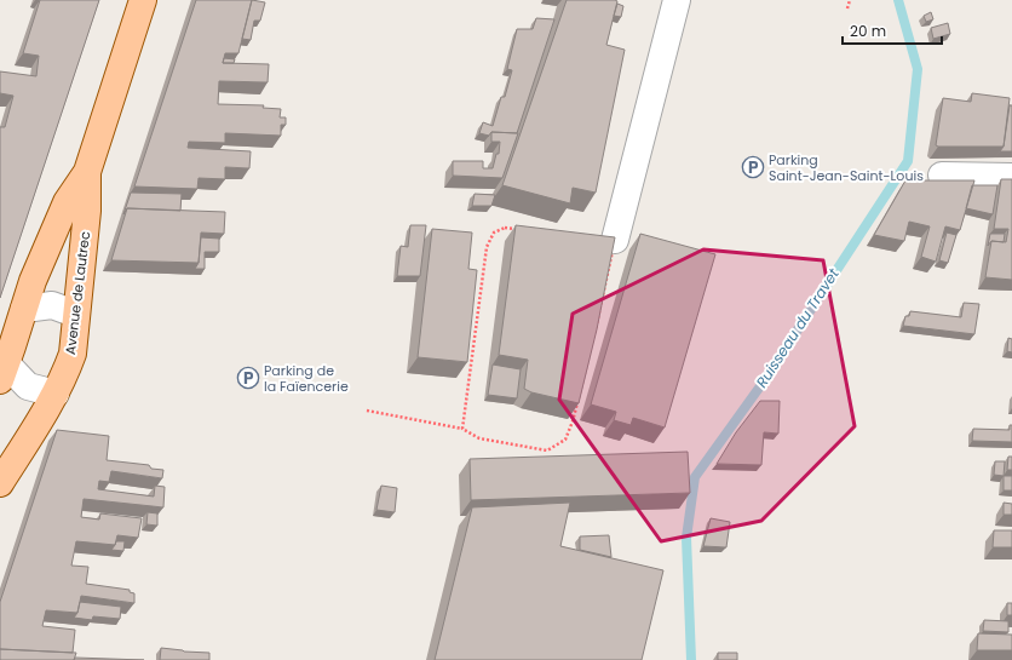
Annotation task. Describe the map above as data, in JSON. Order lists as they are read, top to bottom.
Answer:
{
  "streets": {
    "main road": ["Avenue de Lautrec"]
  },
  "water": ["Ruisseau du Travet"],
  "places": {
    "parking": ["Parking Saint-Jean-Saint-Louis", "Parking de la Faïencerie"]
  },
  "scale_bar": "20 m"
}
